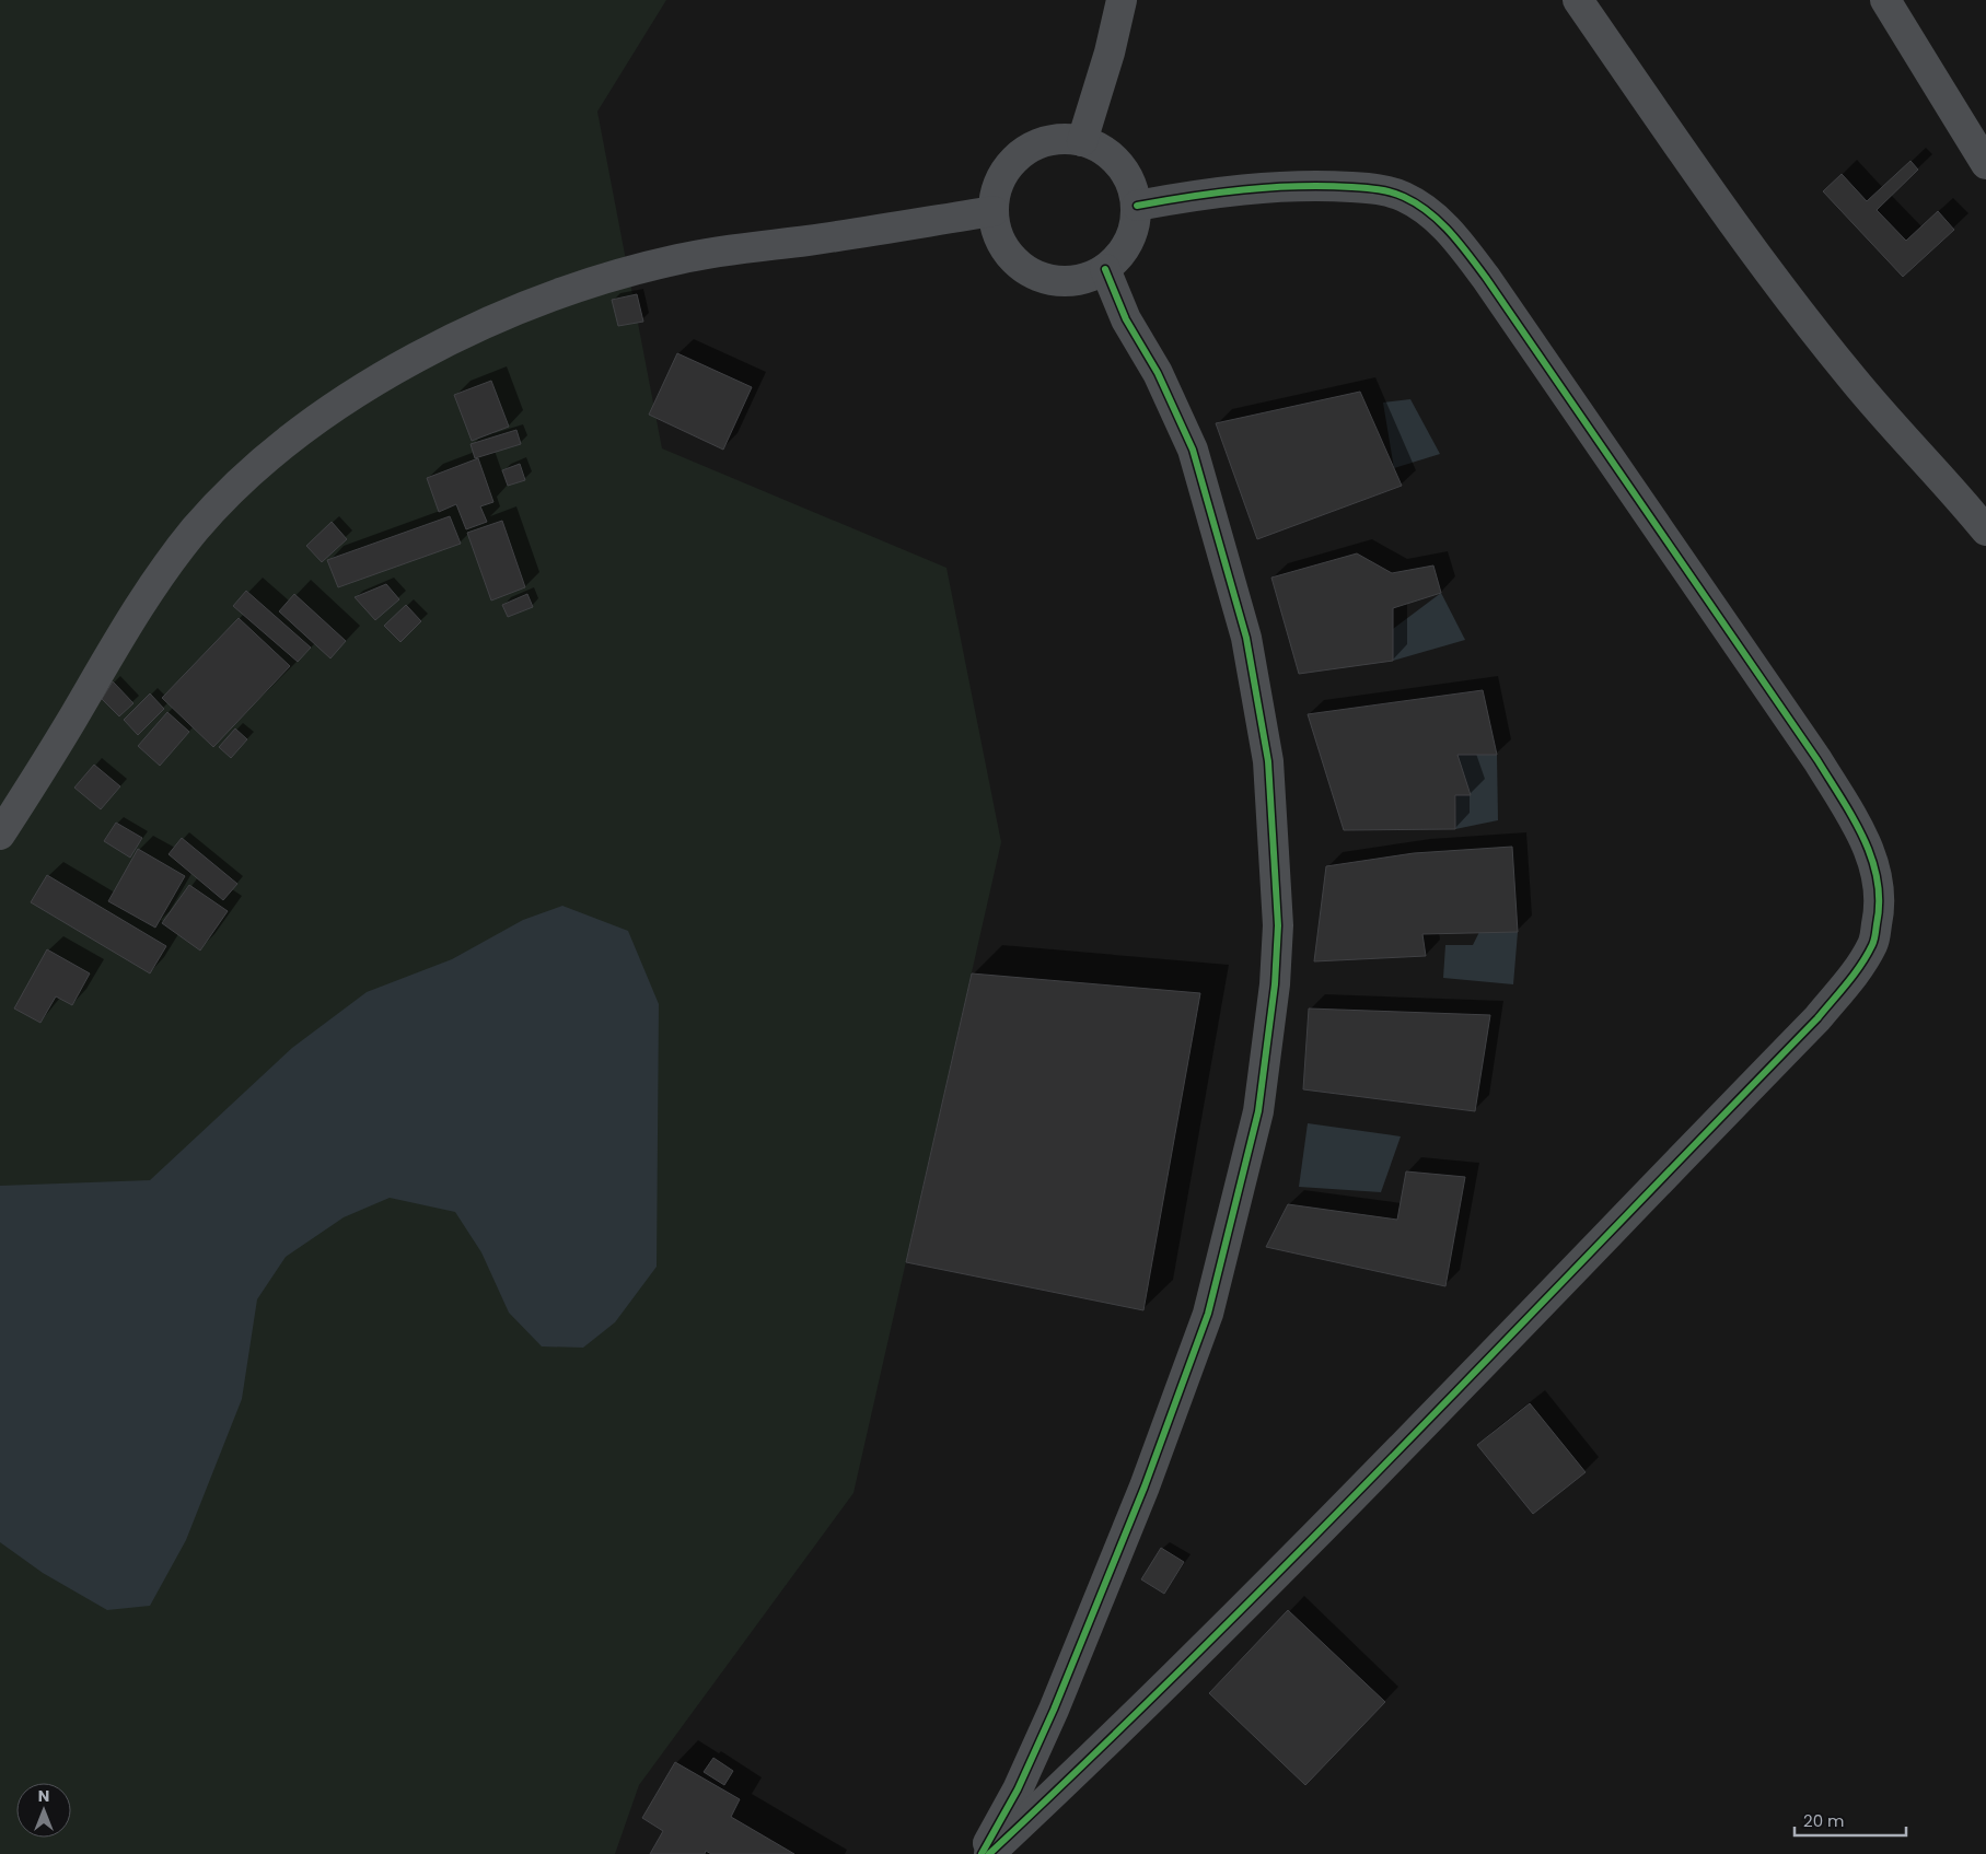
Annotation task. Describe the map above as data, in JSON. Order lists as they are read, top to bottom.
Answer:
{
  "scale_bar": "20 m",
  "north": "top"
}
